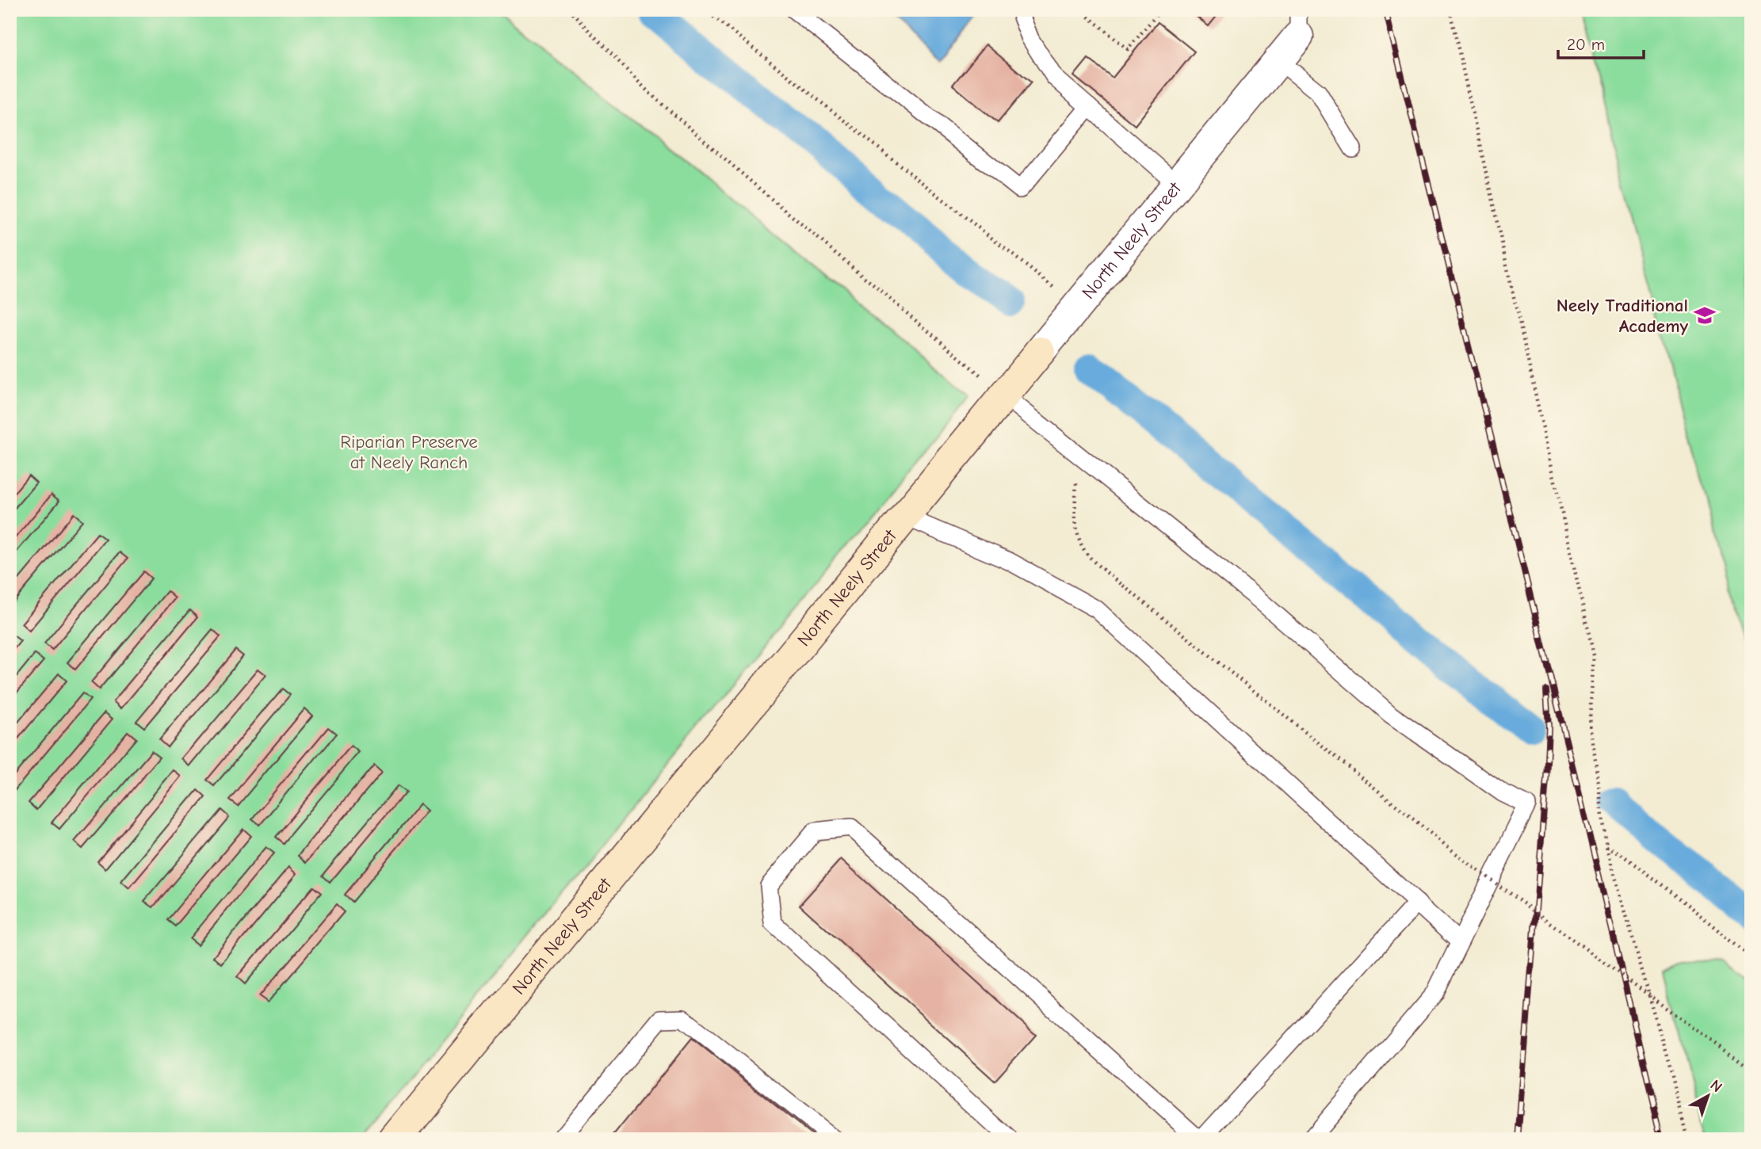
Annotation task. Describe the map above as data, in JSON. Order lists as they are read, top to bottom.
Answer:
{
  "streets": {
    "street": ["North Neely Street"]
  },
  "parks": ["Riparian Preserve at Neely Ranch"],
  "places": {
    "school or university": ["Neely Traditional Academy"]
  },
  "scale_bar": "20 m",
  "north": "top right"
}
